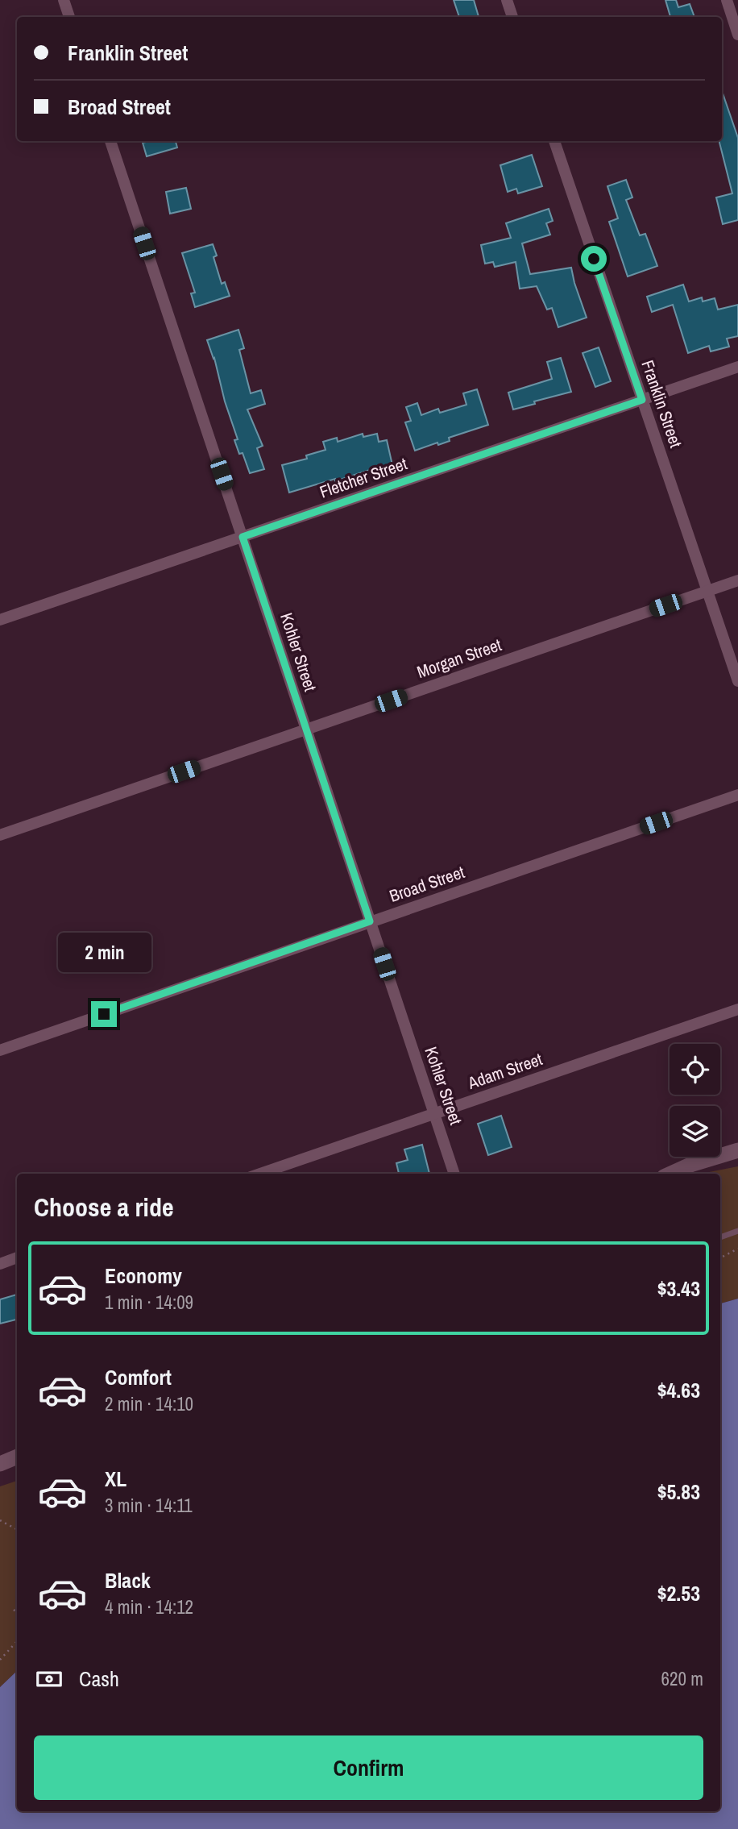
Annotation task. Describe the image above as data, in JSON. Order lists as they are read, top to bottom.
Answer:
{
  "streets": {
    "street": [
      "Franklin Street",
      "Fletcher Street",
      "Kohler Street",
      "Morgan Street",
      "Broad Street",
      "Adam Street"
    ]
  },
  "crossings": [
    ["Franklin Street", "Fletcher Street"],
    ["Franklin Street", "Morgan Street"],
    ["Fletcher Street", "Kohler Street"],
    ["Kohler Street", "Morgan Street"],
    ["Kohler Street", "Broad Street"],
    ["Kohler Street", "Adam Street"]
  ],
  "page": {
    "banner": ["Franklin Street", "Broad Street"],
    "bubble": "2 min",
    "heading": "Choose a ride",
    "list": [
      {
        "name": "Economy",
        "note": "1 min · 14:09",
        "value": "$3.43"
      },
      {
        "name": "Comfort",
        "note": "2 min · 14:10",
        "value": "$4.63"
      },
      {
        "name": "XL",
        "note": "3 min · 14:11",
        "value": "$5.83"
      },
      {
        "name": "Black",
        "note": "4 min · 14:12",
        "value": "$2.53"
      }
    ],
    "pay": ["Cash", "620 m"],
    "buttons": "Confirm"
  }
}
